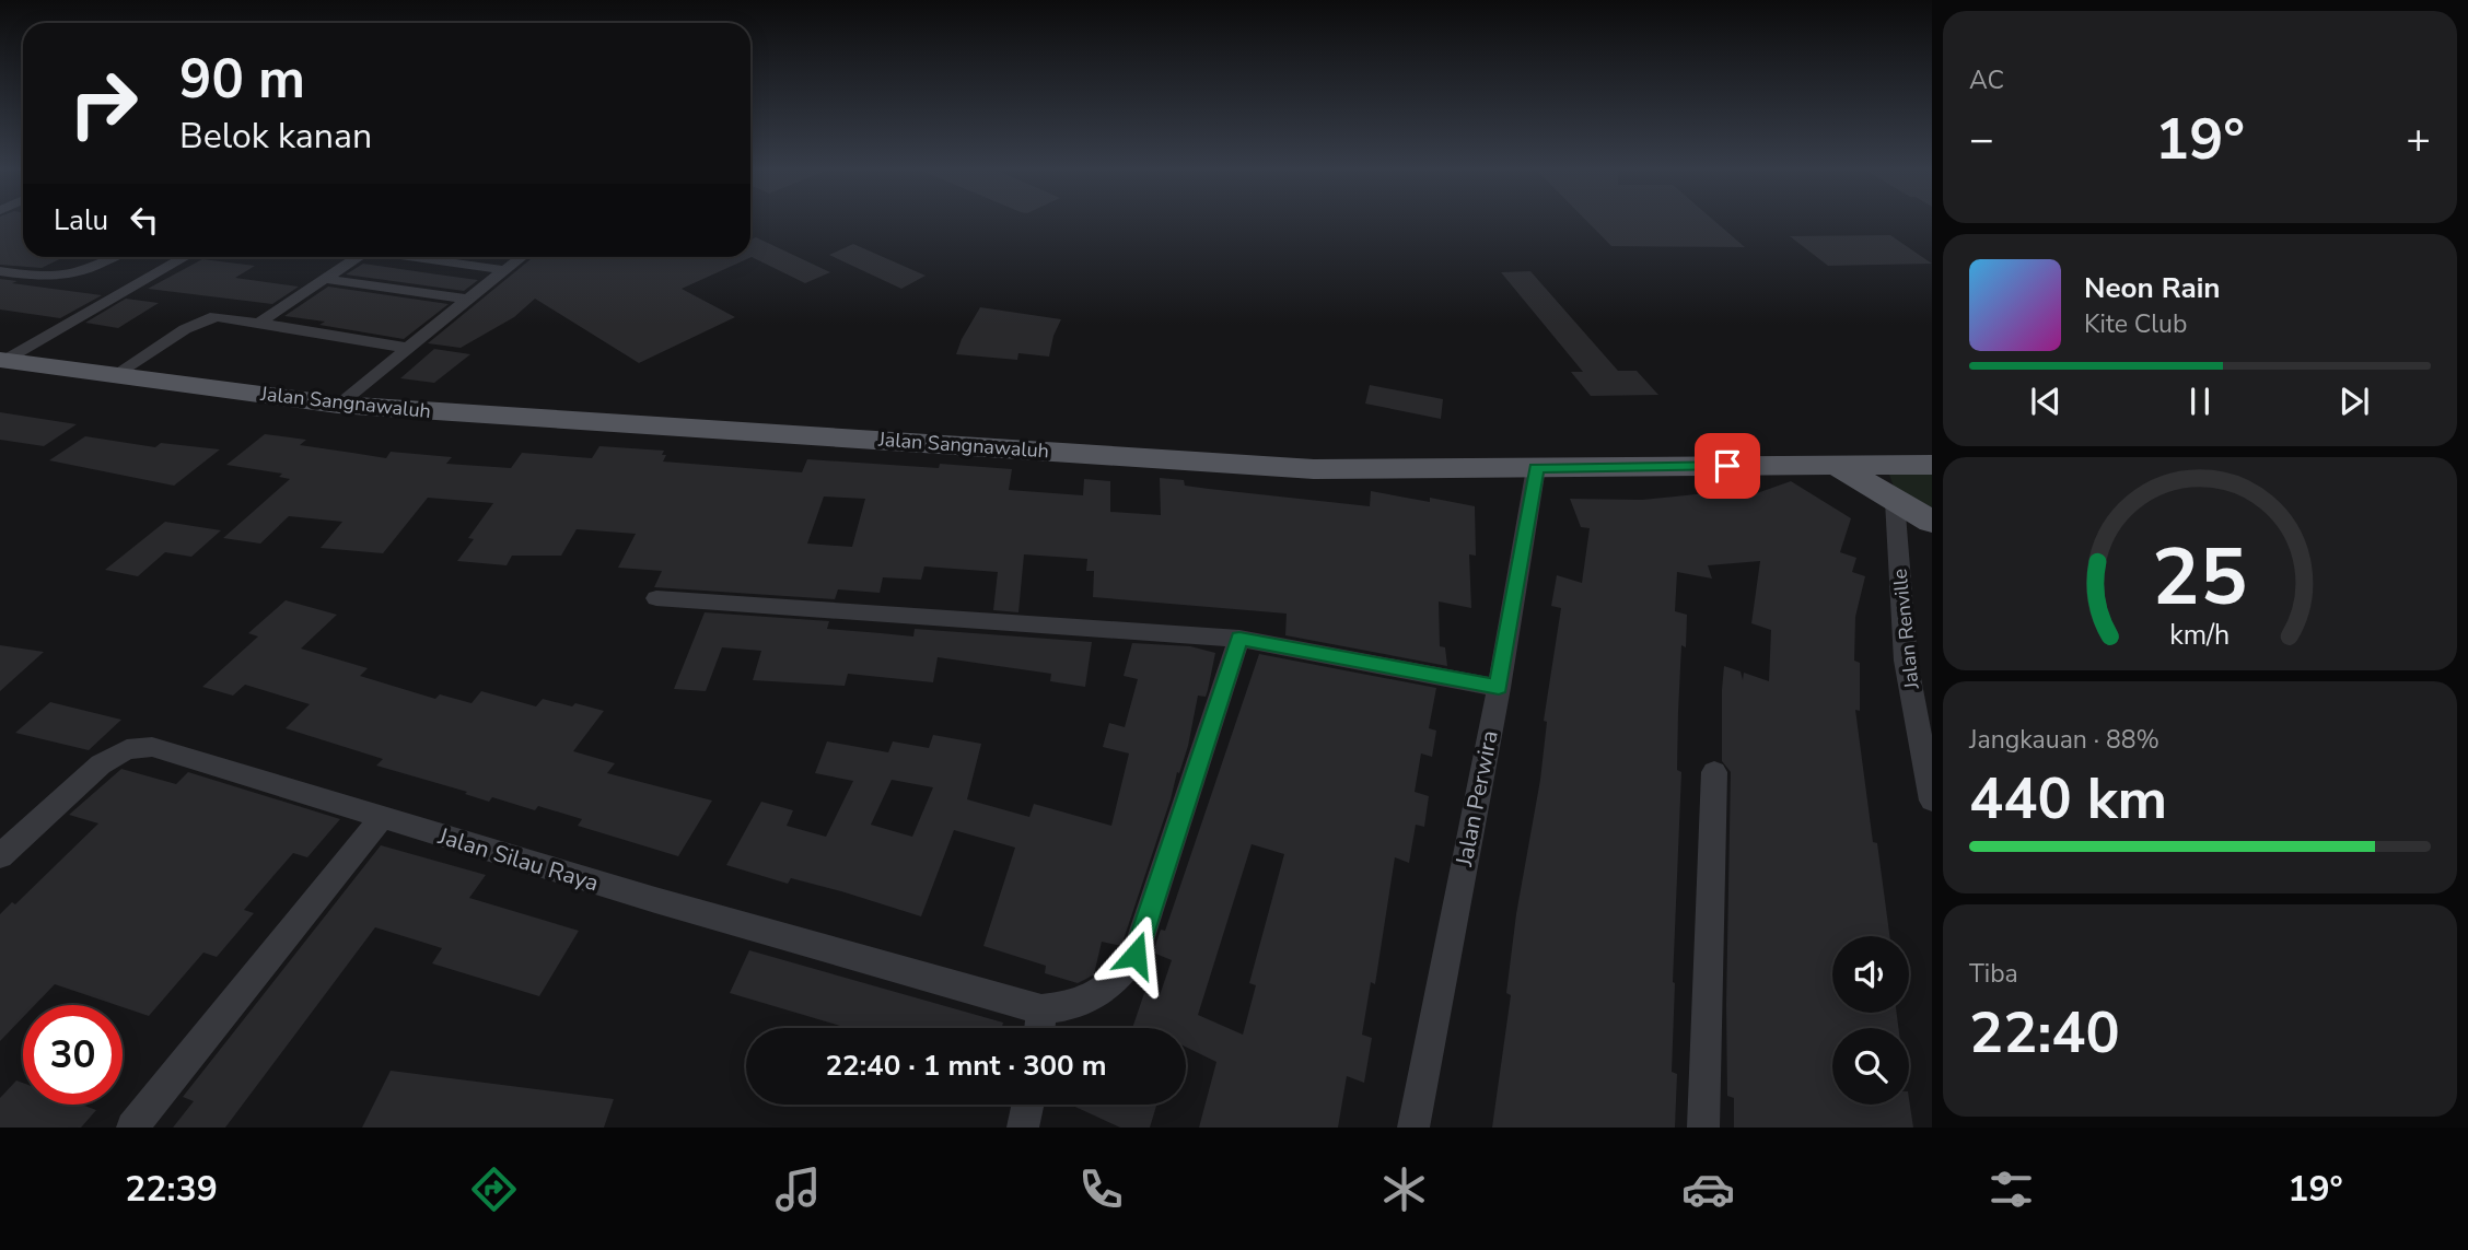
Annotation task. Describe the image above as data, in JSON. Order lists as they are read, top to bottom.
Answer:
{
  "streets": {
    "main road": ["Jalan Sangnawaluh"],
    "street": ["Jalan Renville", "Jalan Perwira", "Jalan Silau Raya"]
  },
  "crossings": [
    ["Jalan Sangnawaluh", "Jalan Perwira"]
  ],
  "page": {
    "tile": [
      "AC",
      ["Jangkauan · 88%", "440 km"],
      ["Tiba", "22:40"]
    ],
    "turn": ["90 m", "Belok kanan"],
    "heat": ["−", "19°", "+"],
    "then": "Lalu",
    "song": ["Neon Rain", "Kite Club"],
    "limit": "30",
    "trip": "22:40 · 1 mnt · 300 m",
    "tabs": ["22:39", "19°"],
    "gauge": ["25", "km/h"]
  }
}
